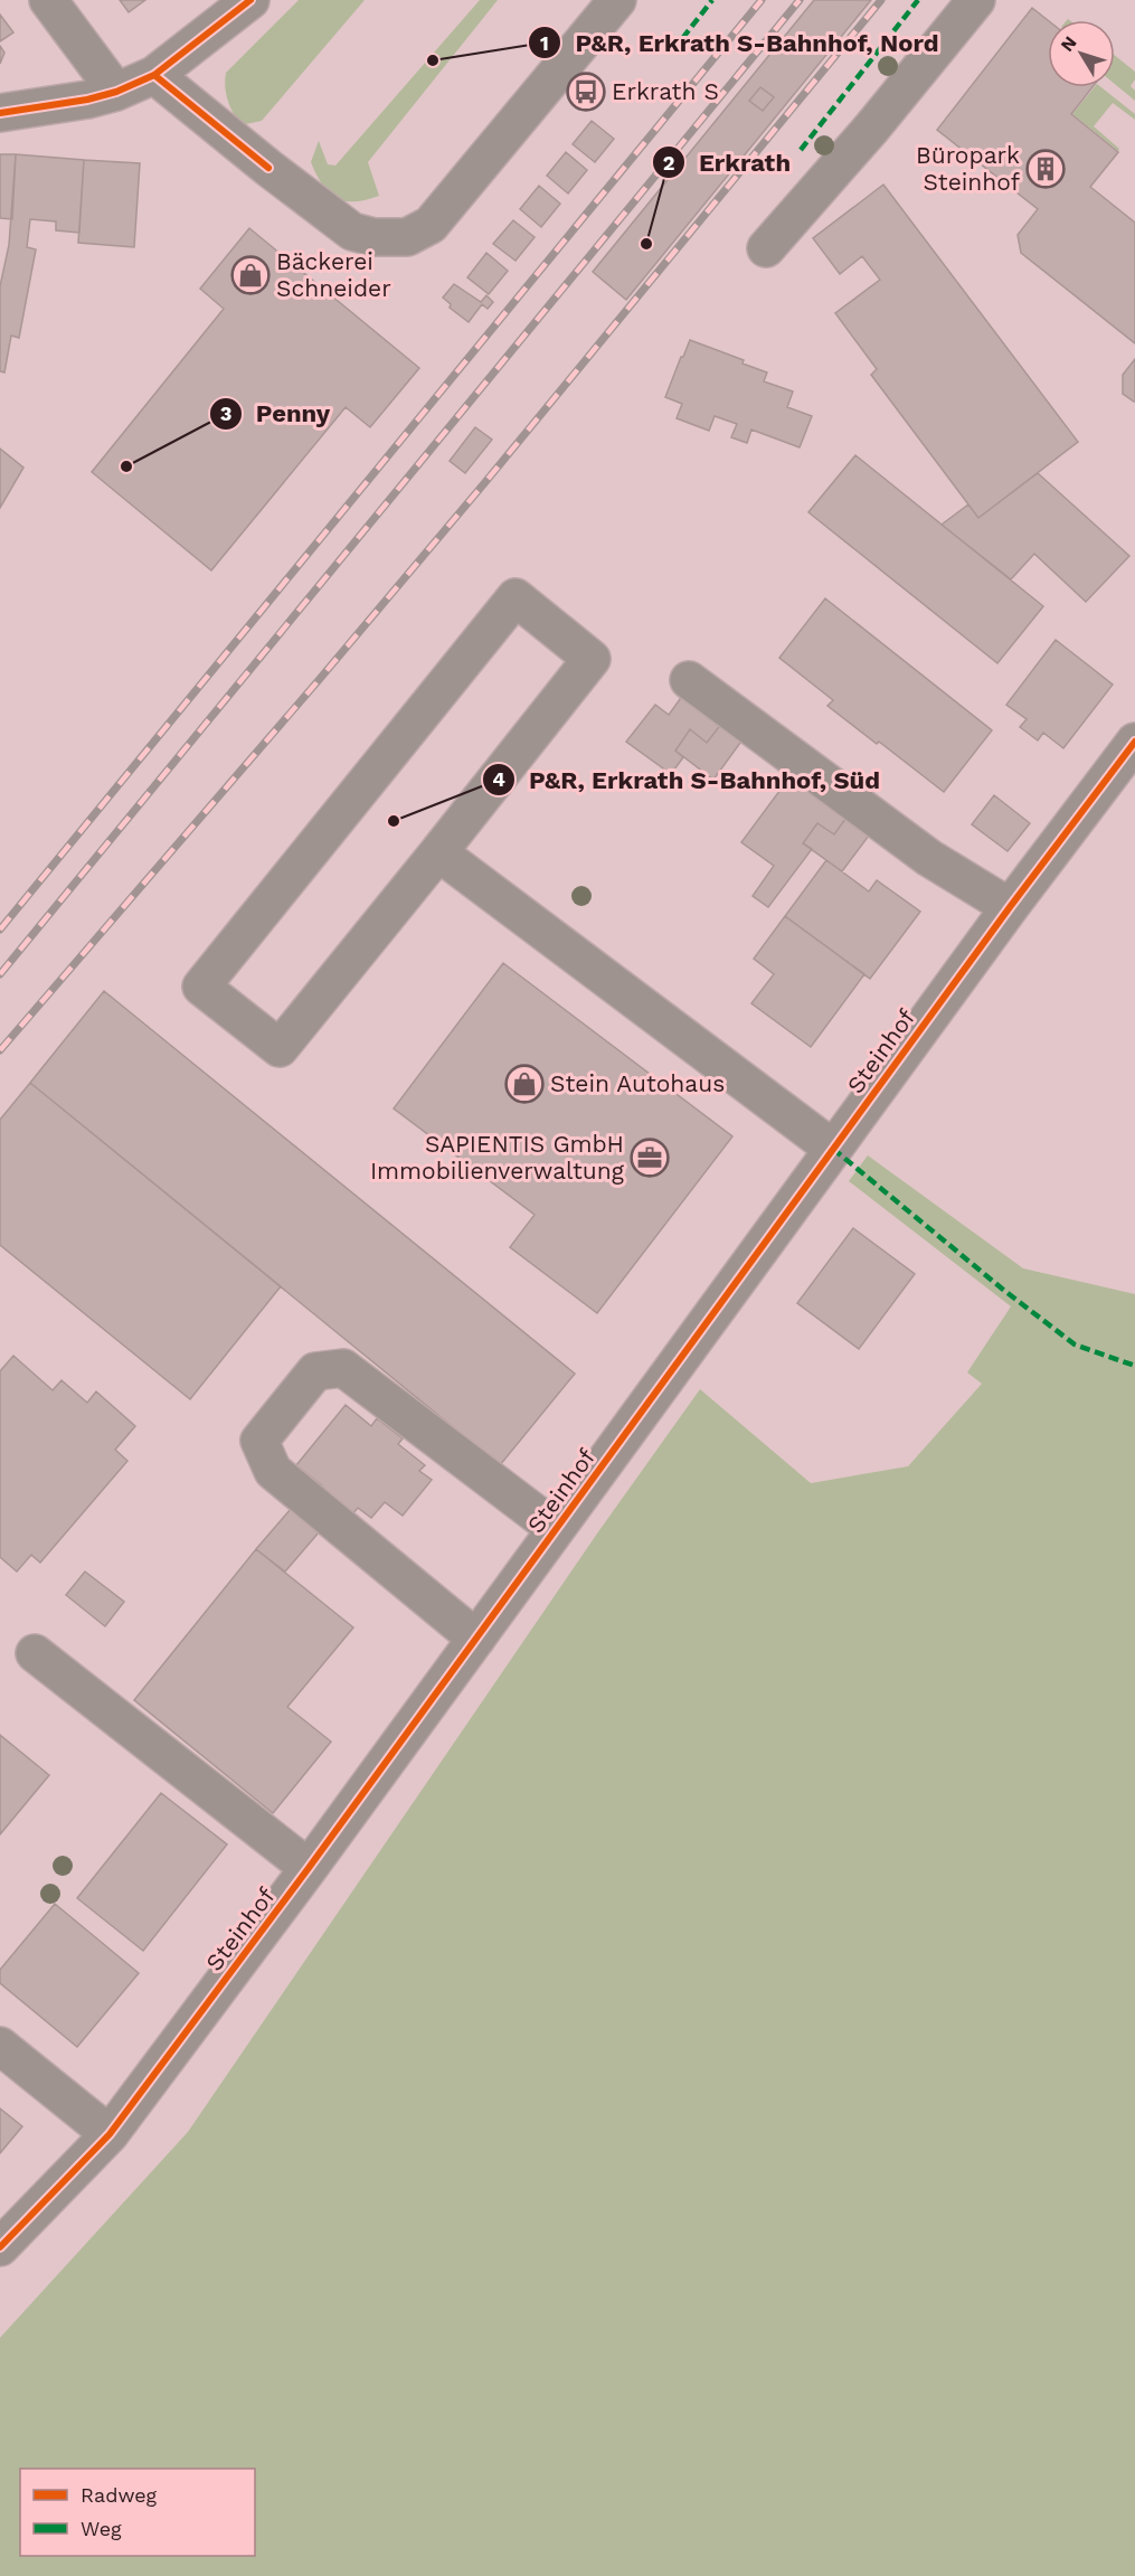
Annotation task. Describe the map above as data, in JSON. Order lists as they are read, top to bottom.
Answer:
{
  "streets": {
    "street": ["Steinhof"]
  },
  "places": {
    "other": [
      "P&R, Erkrath S-Bahnhof, Nord",
      "Erkrath",
      "Penny",
      "P&R, Erkrath S-Bahnhof, Süd"
    ],
    "bus stop": ["Erkrath S"],
    "building": ["Büropark Steinhof"],
    "shop": ["Bäckerei Schneider", "Stein Autohaus"],
    "office": ["SAPIENTIS GmbH Immobilienverwaltung"]
  },
  "legend": ["Radweg", "Weg"],
  "north": "top left"
}
